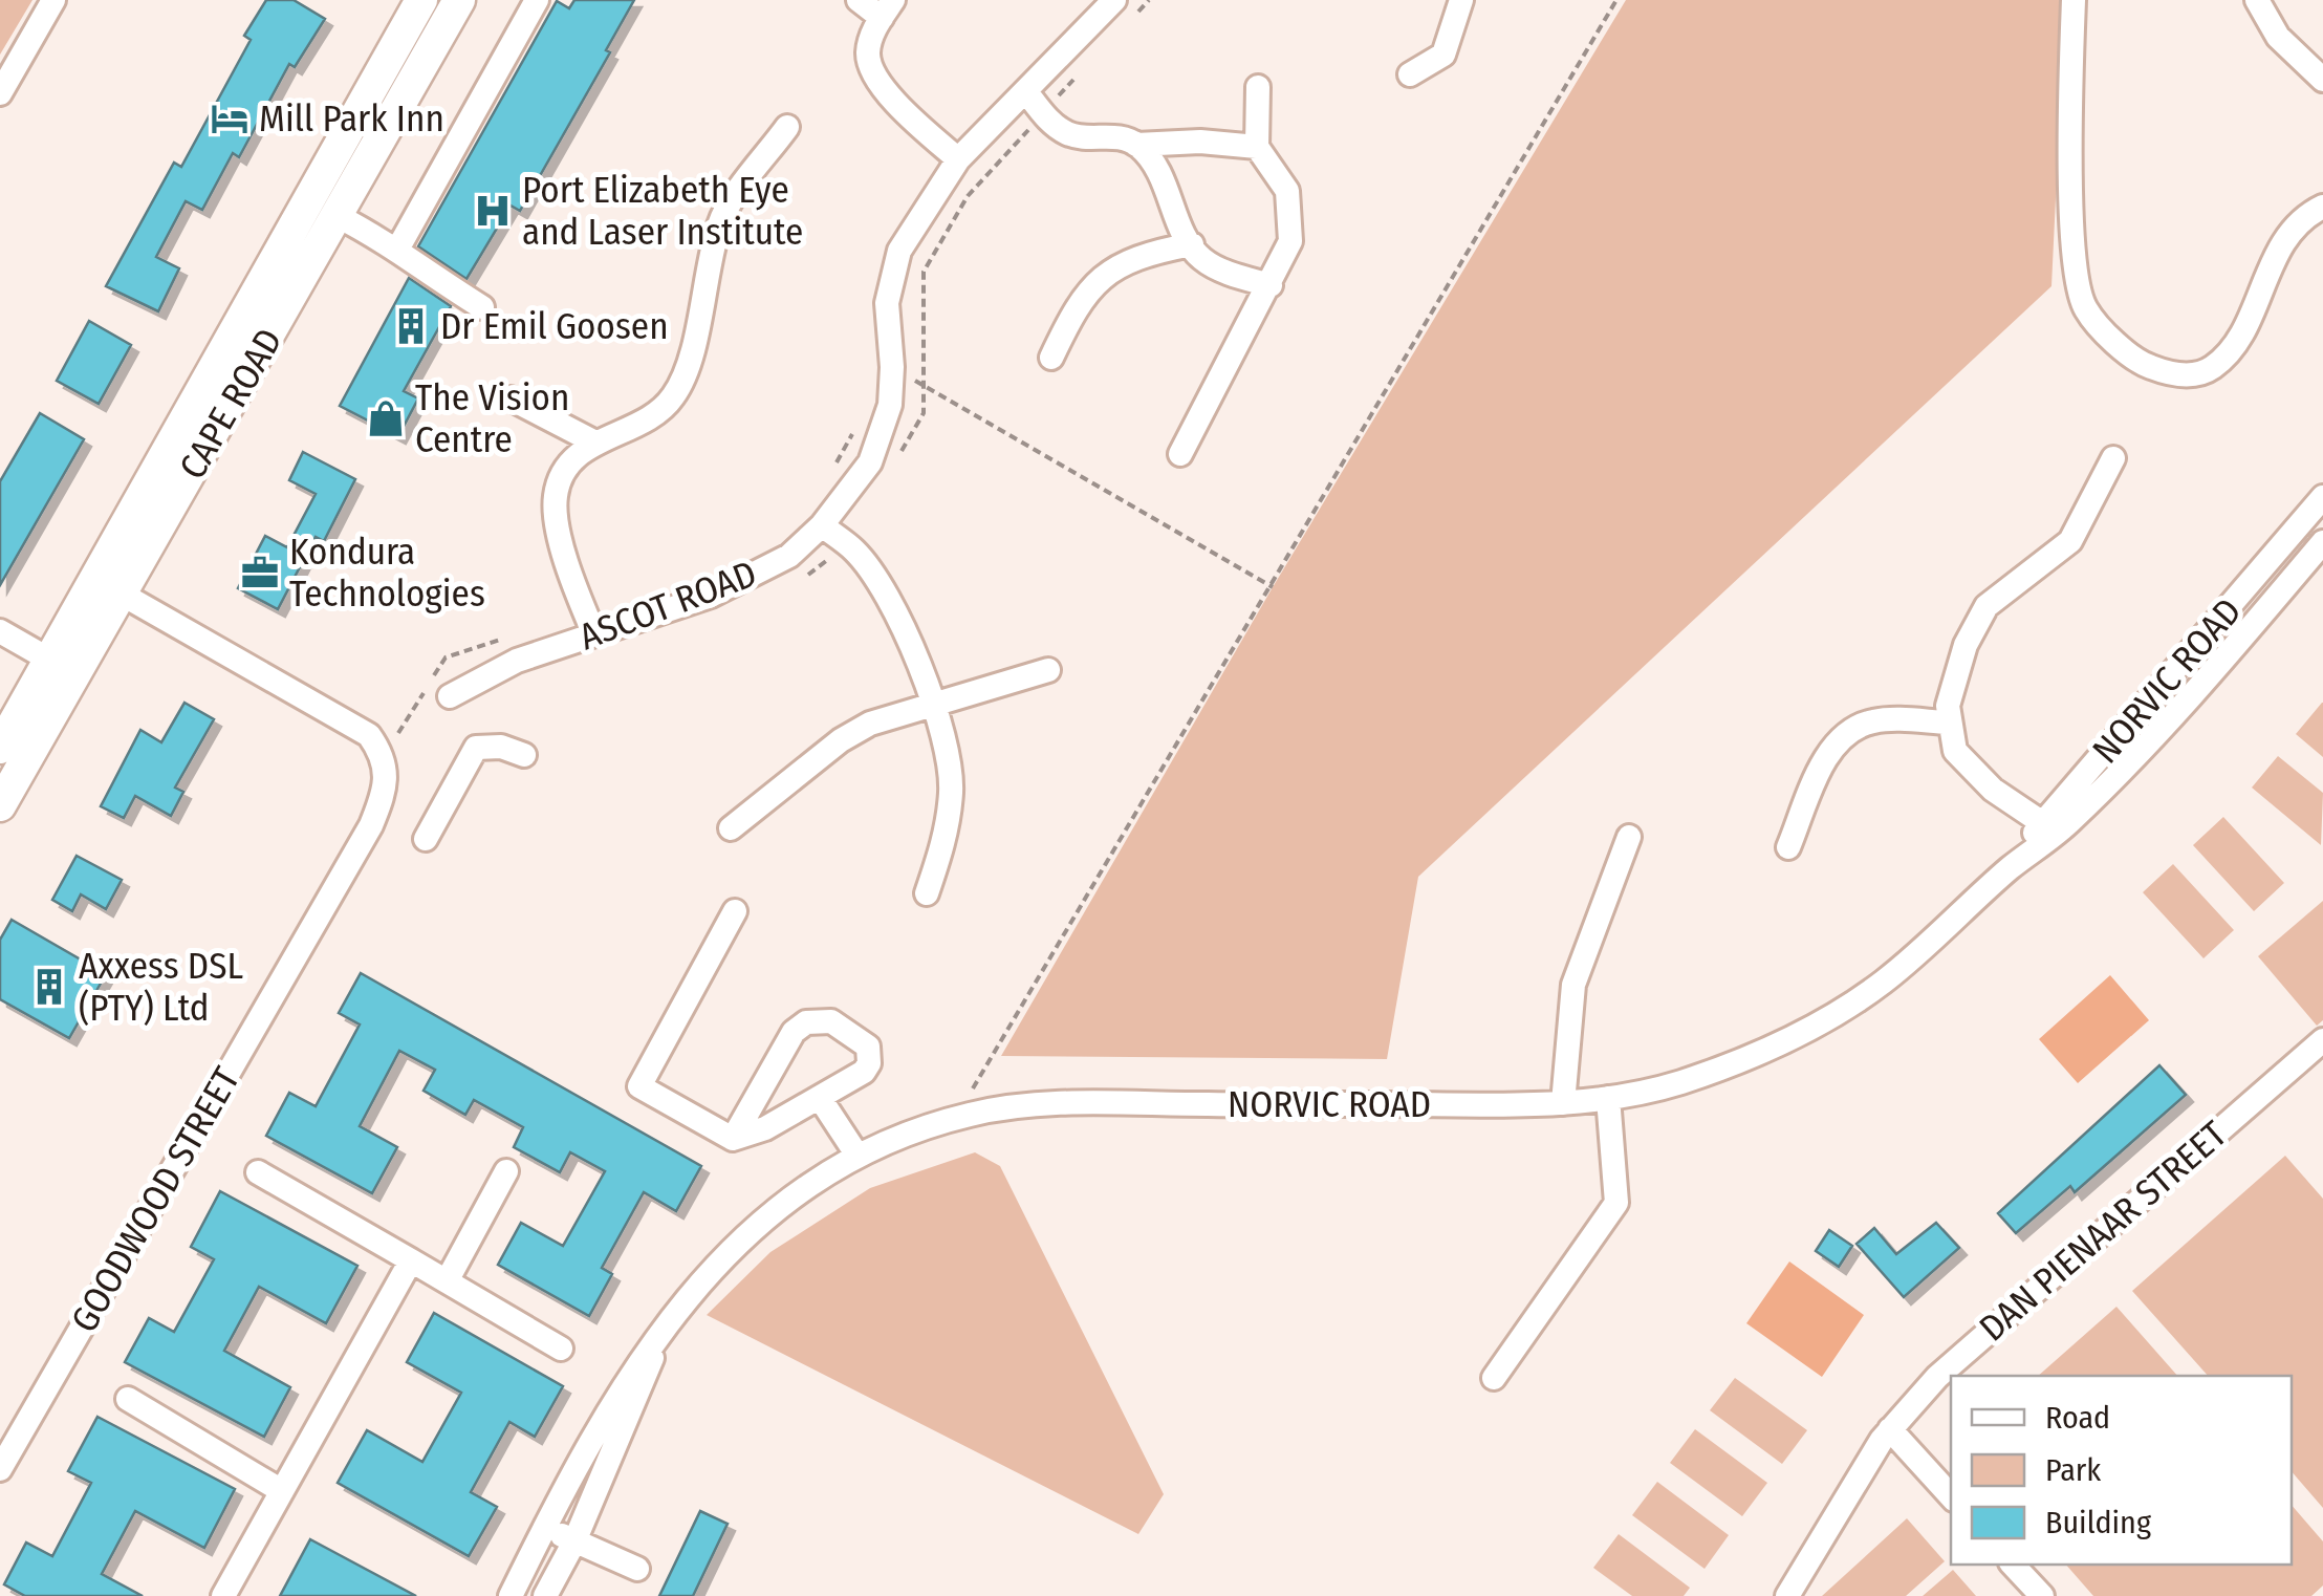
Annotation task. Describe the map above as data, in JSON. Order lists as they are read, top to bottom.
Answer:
{
  "streets": {
    "main road": ["CAPE ROAD"],
    "street": [
      "ASCOT ROAD",
      "NORVIC ROAD",
      "GOODWOOD STREET",
      "DAN PIENAAR STREET"
    ]
  },
  "crossings": [
    ["CAPE ROAD", "GOODWOOD STREET"]
  ],
  "places": {
    "hotel": ["Mill Park Inn"],
    "hospital": ["Port Elizabeth Eye and Laser Institute"],
    "building": ["Dr Emil Goosen", "Axxess DSL (PTY) Ltd"],
    "shop": ["The Vision Centre"],
    "office": ["Kondura Technologies"]
  },
  "legend": ["Road", "Park", "Building"]
}
